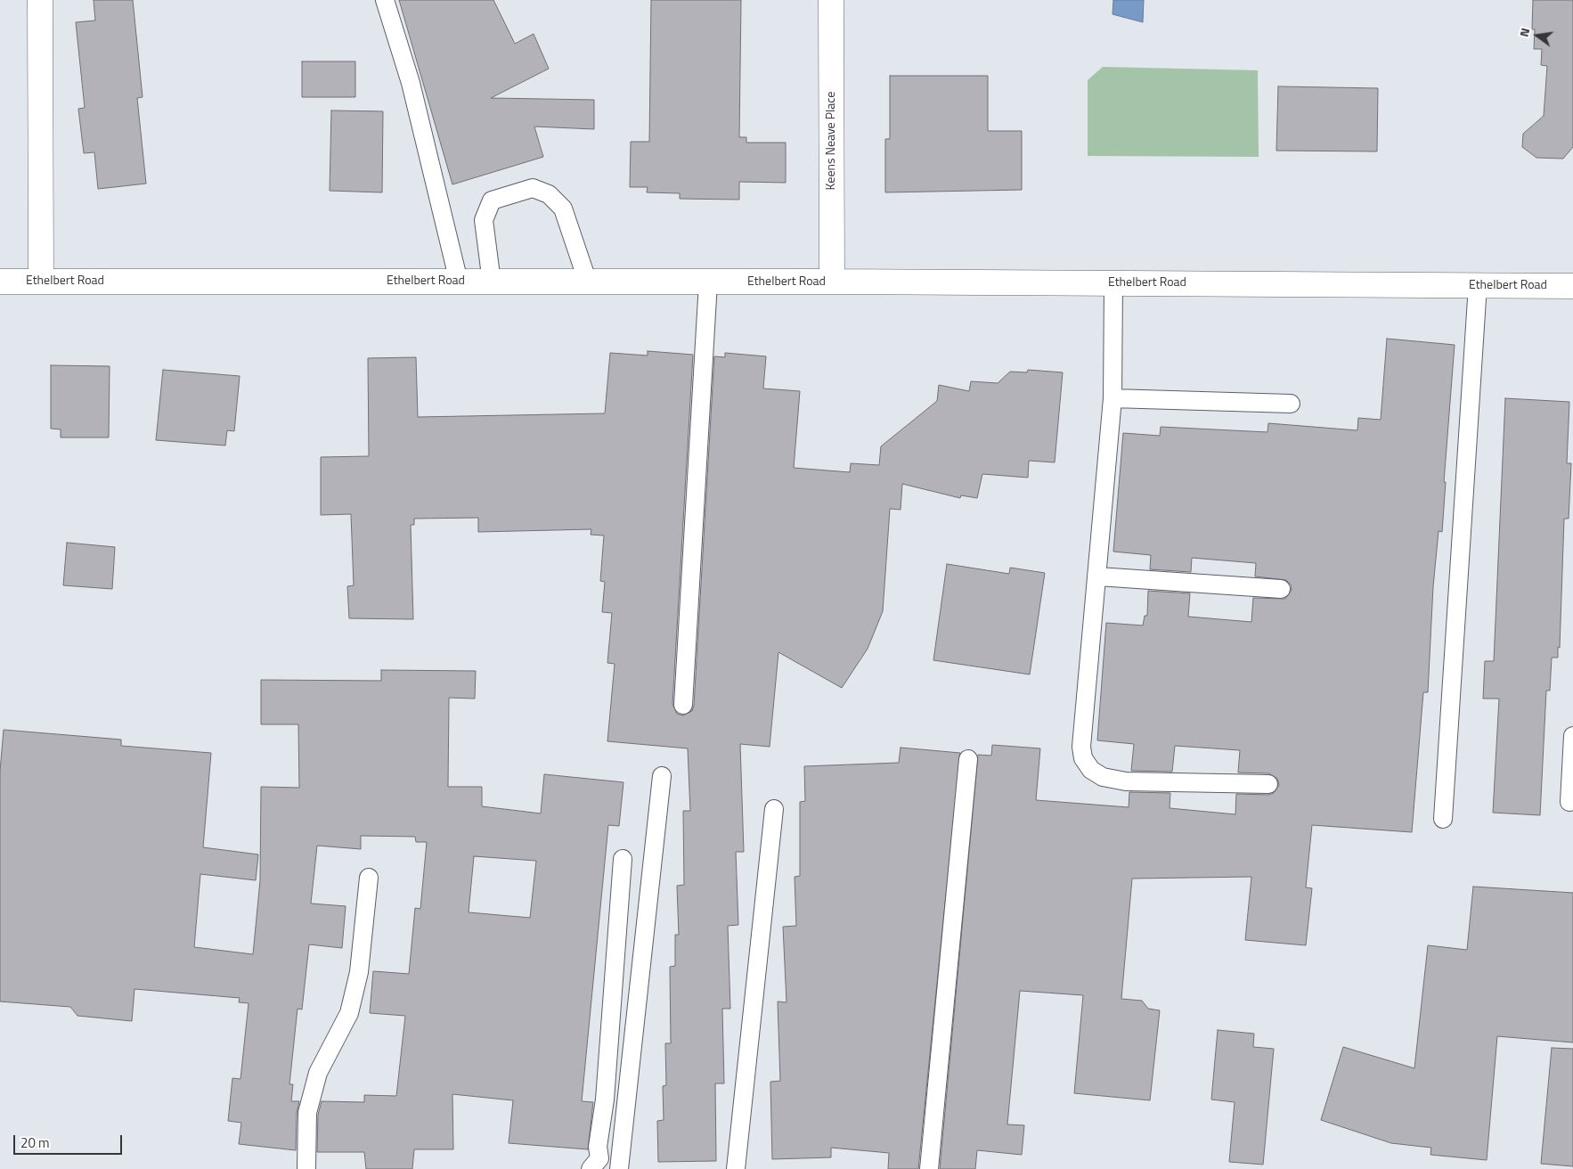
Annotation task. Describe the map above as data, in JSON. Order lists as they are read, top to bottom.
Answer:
{
  "streets": {
    "street": ["Keens Neave Place", "Ethelbert Road"]
  },
  "crossings": [
    ["Keens Neave Place", "Ethelbert Road"]
  ],
  "scale_bar": "20 m",
  "north": "left"
}
